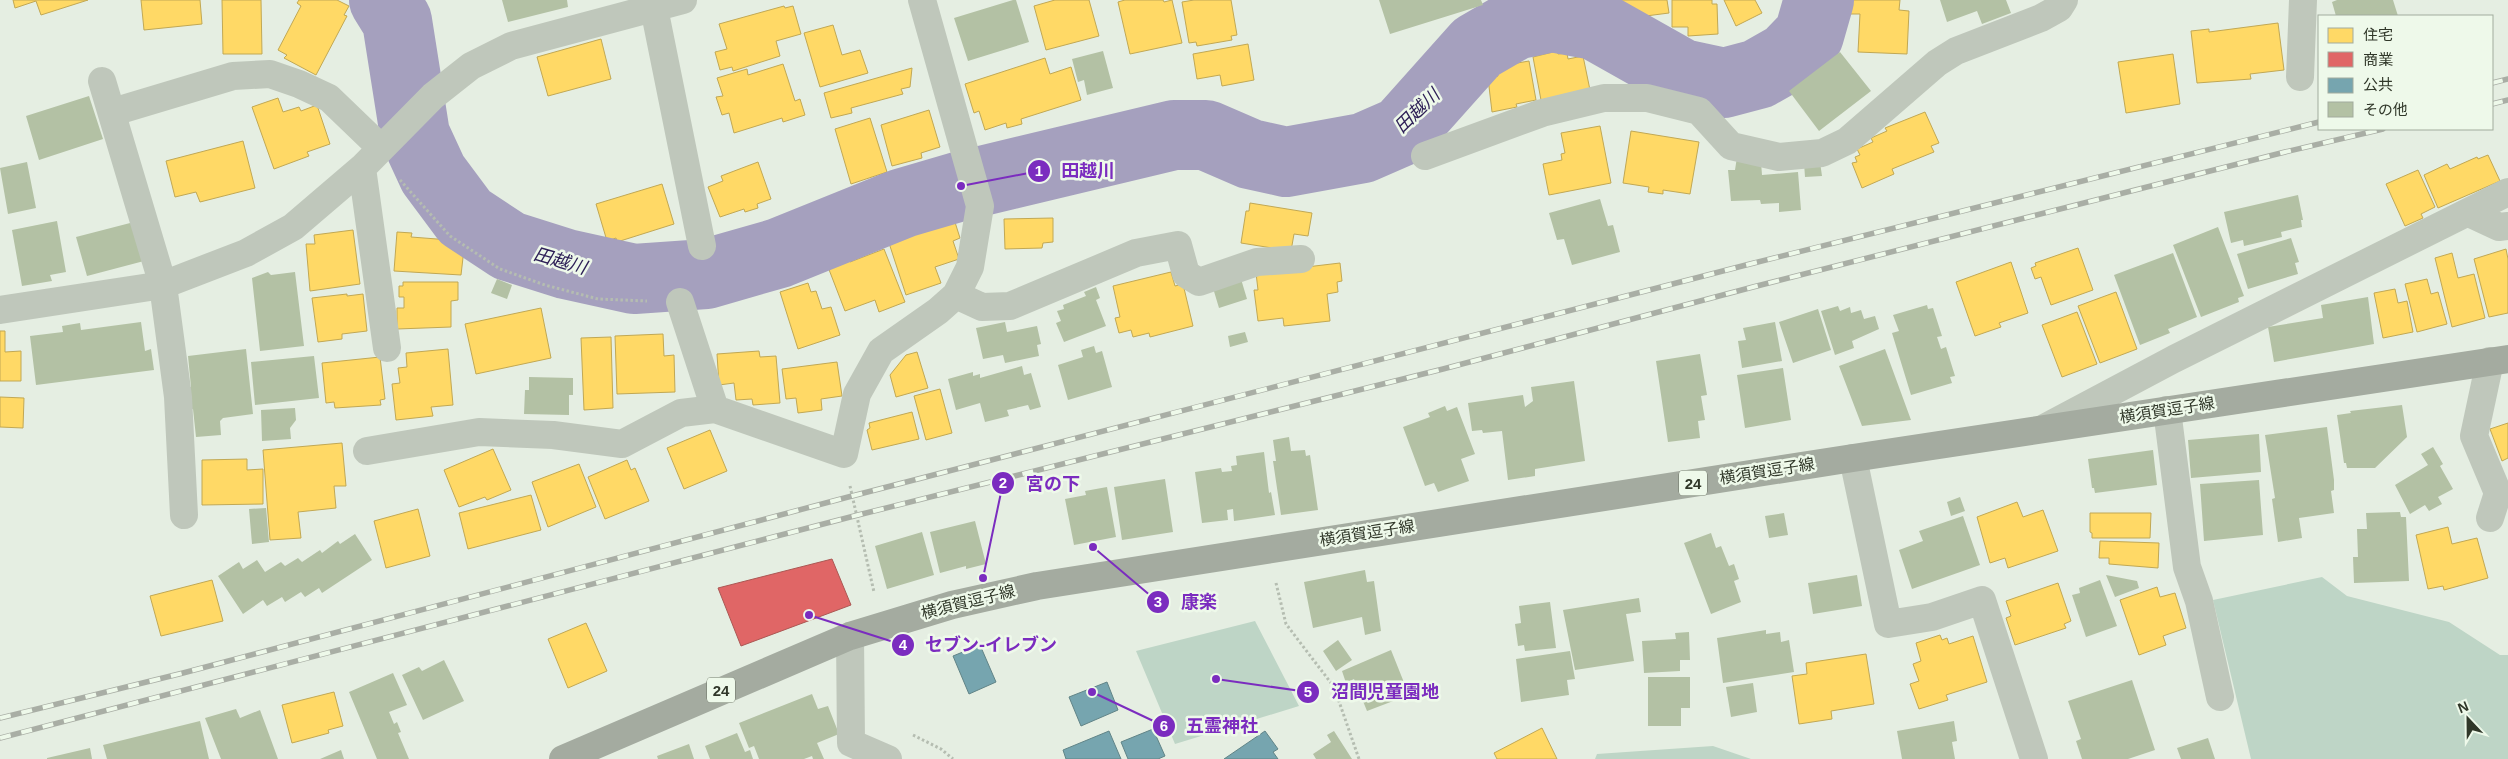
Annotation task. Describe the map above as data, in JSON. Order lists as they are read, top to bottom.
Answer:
{
  "streets": {
    "main road": ["横須賀逗子線", "24"]
  },
  "crossings": [
    ["横須賀逗子線", "24"]
  ],
  "water": ["田越川"],
  "places": [
    "田越川",
    "康楽",
    "宮の下",
    "セブン-イレブン",
    "沼間児童園地",
    "五霊神社"
  ],
  "legend": [
    "住宅",
    "商業",
    "公共",
    "その他"
  ],
  "north": "top"
}
